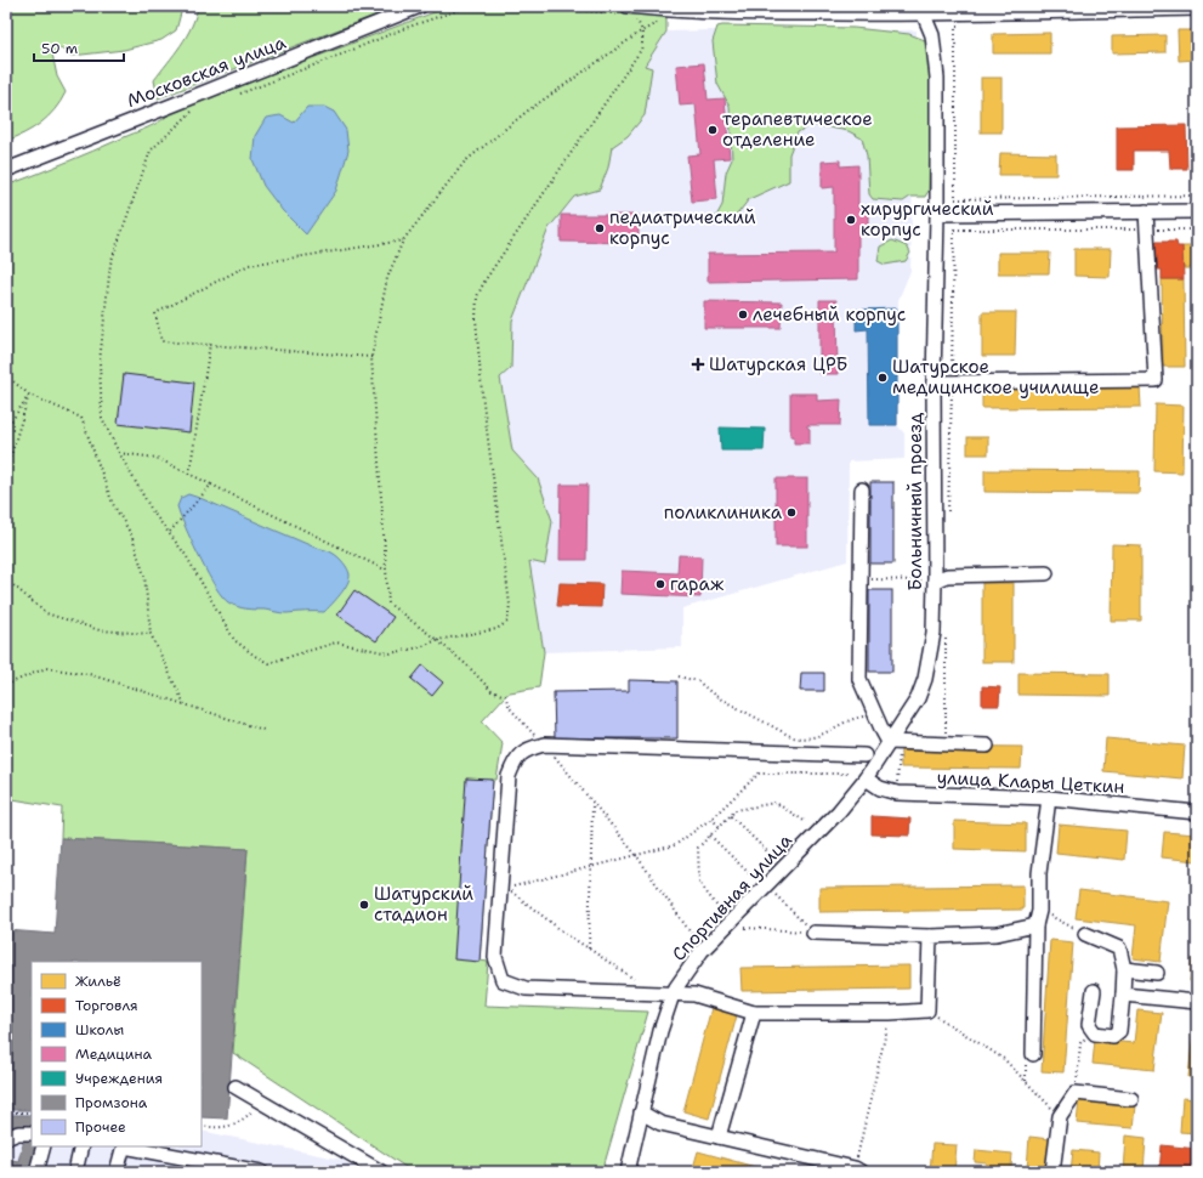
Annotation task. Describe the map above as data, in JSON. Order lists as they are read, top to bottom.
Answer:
{
  "streets": {
    "street": [
      "Московская улица",
      "Больничный проезд",
      "улица Клары Цеткин",
      "Спортивная улица"
    ]
  },
  "crossings": [
    ["Больничный проезд", "улица Клары Цеткин"],
    ["Больничный проезд", "Спортивная улица"],
    ["улица Клары Цеткин", "Спортивная улица"]
  ],
  "places": {
    "other": [
      "терапевтическое отделение",
      "хирургический корпус",
      "педиатрический корпус",
      "лечебный корпус",
      "Шатурское медицинское училище",
      "поликлиника",
      "гараж",
      "Шатурский стадион"
    ],
    "health": ["Шатурская ЦРБ"]
  },
  "legend": [
    "Жильё",
    "Торговля",
    "Школы",
    "Медицина",
    "Учреждения",
    "Промзона",
    "Прочее"
  ],
  "scale_bar": "50 m"
}
